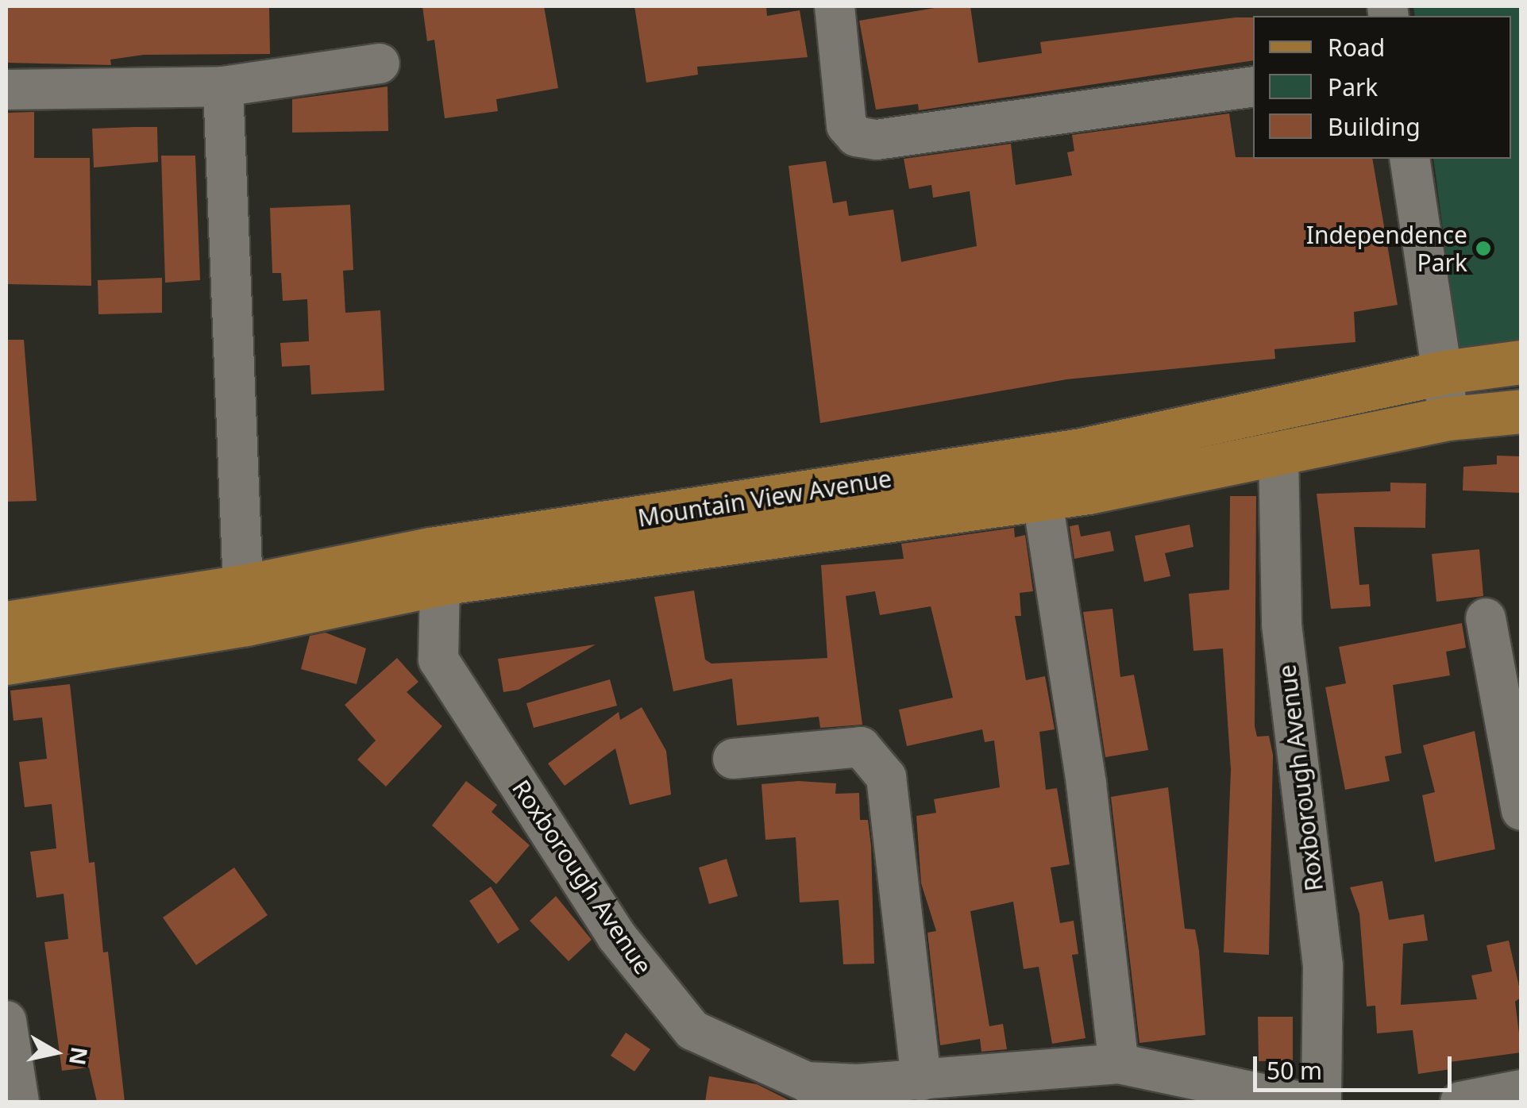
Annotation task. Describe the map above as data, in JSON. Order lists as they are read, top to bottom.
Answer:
{
  "streets": {
    "main road": ["Mountain View Avenue"],
    "street": ["Roxborough Avenue"]
  },
  "crossings": [
    ["Mountain View Avenue", "Roxborough Avenue"]
  ],
  "places": ["Independence Park"],
  "legend": ["Road", "Park", "Building"],
  "scale_bar": "50 m",
  "north": "right"
}
